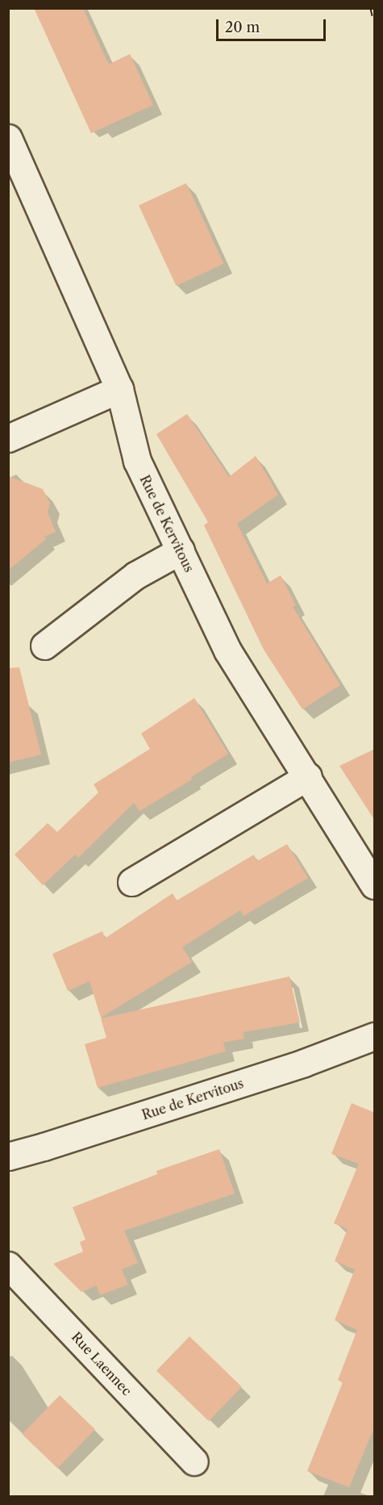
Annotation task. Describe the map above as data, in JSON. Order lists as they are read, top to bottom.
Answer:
{
  "streets": {
    "street": ["Rue de Kervitous", "Rue Laennec"]
  },
  "scale_bar": "20 m"
}
